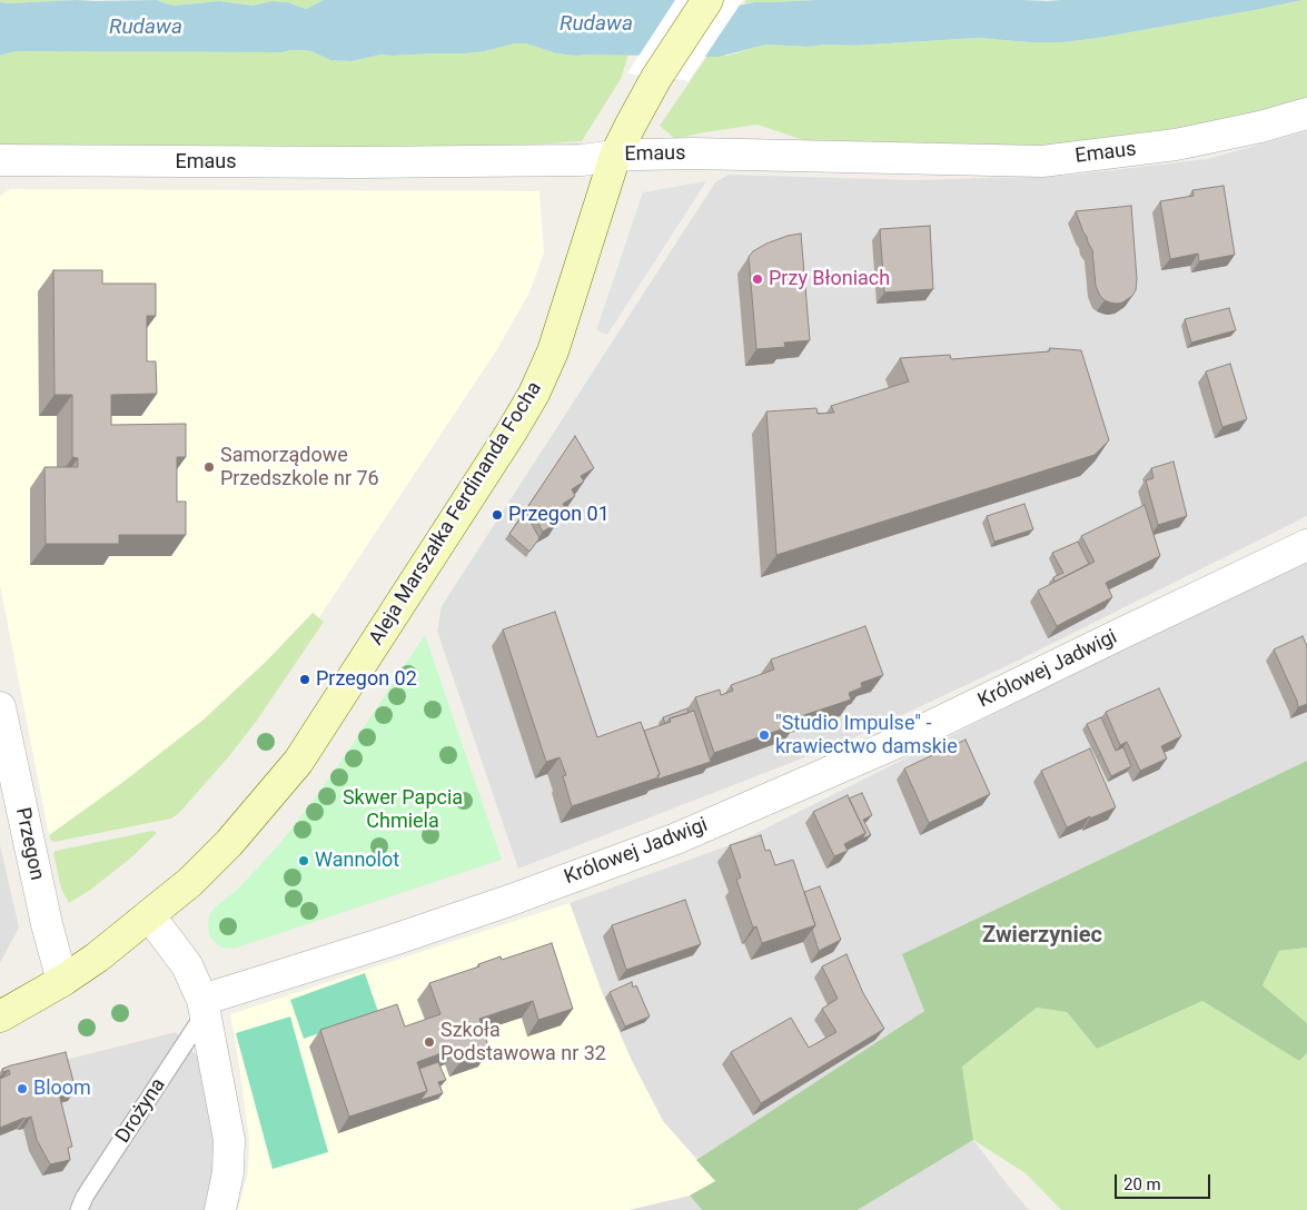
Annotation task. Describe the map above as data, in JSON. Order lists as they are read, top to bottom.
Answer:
{
  "streets": {
    "street": [
      "Emaus",
      "Aleja Marszałka Ferdinanda Focha",
      "Królowej Jadwigi",
      "Przegon"
    ],
    "lane": ["Drożyna"]
  },
  "crossings": [
    ["Emaus", "Aleja Marszałka Ferdinanda Focha"],
    ["Królowej Jadwigi", "Drożyna"]
  ],
  "districts": ["Zwierzyniec"],
  "water": ["Rudawa"],
  "parks": ["Skwer Papcia Chmiela"],
  "places": [
    "Przy Błoniach",
    "Samorządowe Przedszkole nr 76",
    "Przegon 01",
    "Przegon 02",
    "\"Studio Impulse\" - krawiectwo damskie",
    "Wannolot",
    "Szkoła Podstawowa nr 32",
    "Bloom"
  ],
  "scale_bar": "20 m"
}
